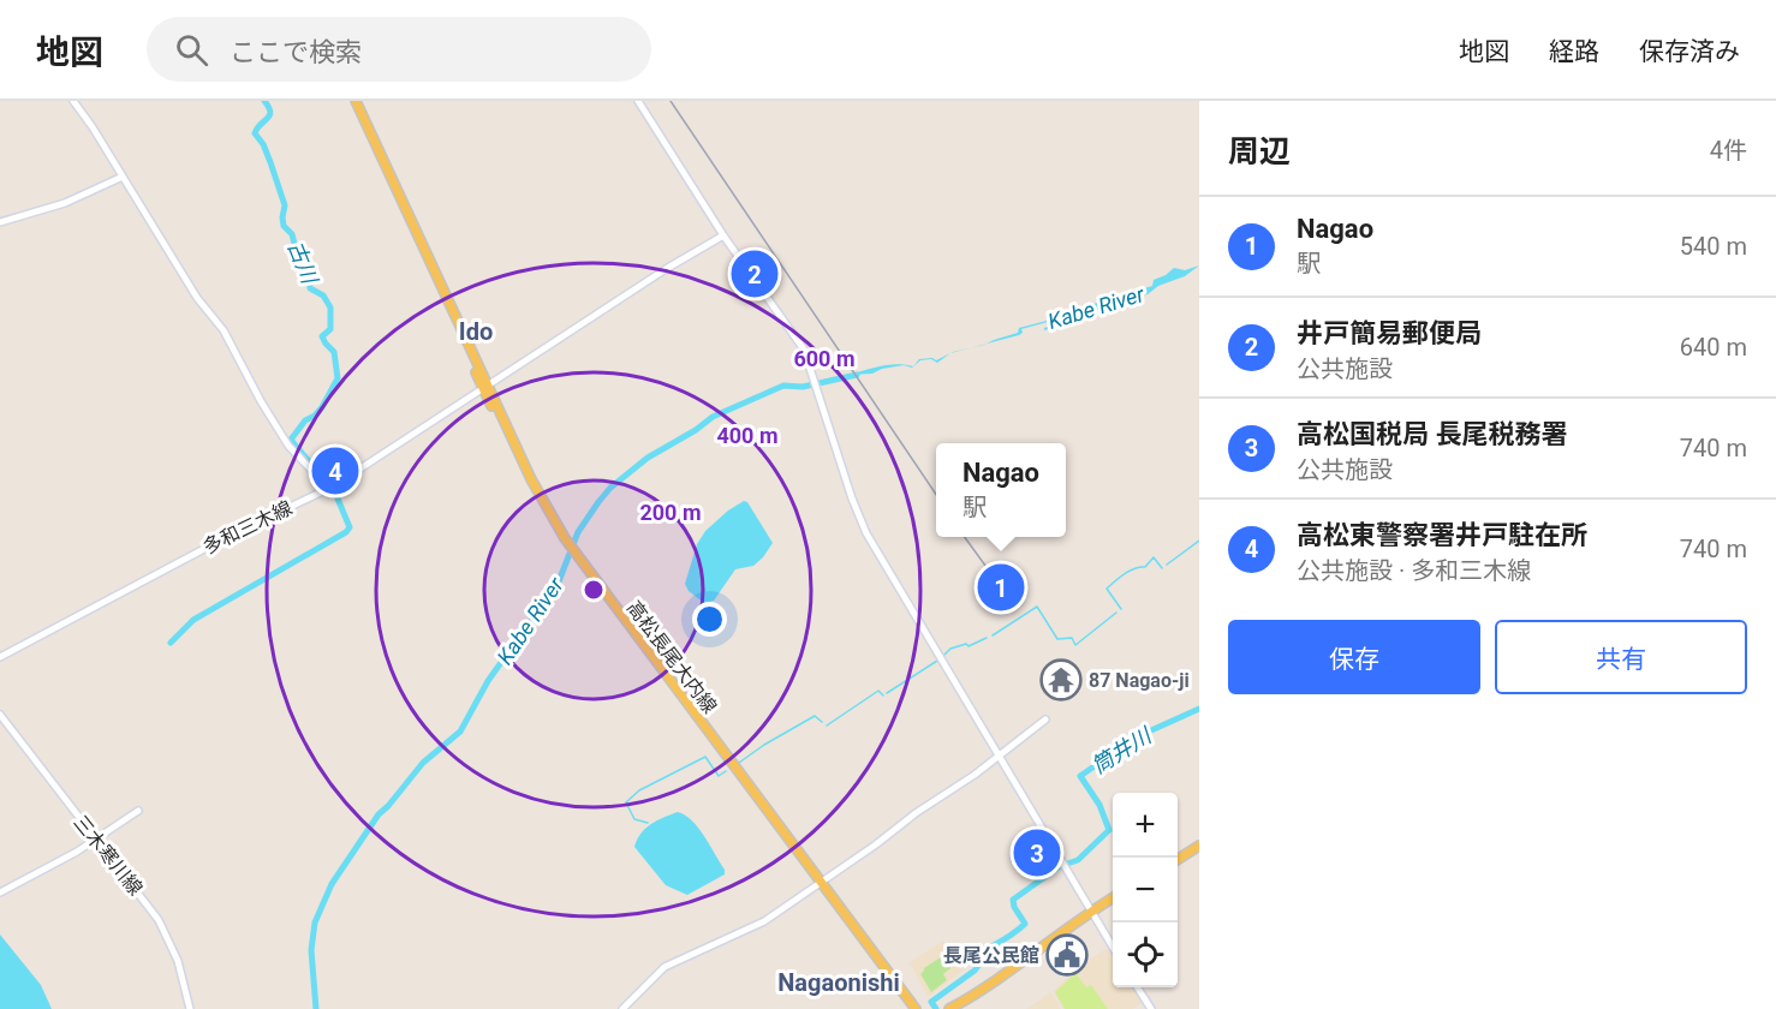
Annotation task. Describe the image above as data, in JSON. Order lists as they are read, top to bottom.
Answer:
{
  "streets": {
    "main road": ["高松長尾大内線"],
    "street": ["多和三木線", "三木寒川線"]
  },
  "crossings": [
    ["多和三木線", "高松長尾大内線"]
  ],
  "districts": ["Ido", "Nagaonishi"],
  "water": ["古川", "Kabe River", "筒井川"],
  "places": {
    "temple": ["87 Nagao-ji"],
    "public building": ["長尾公民館"]
  },
  "page": {
    "header": "地図",
    "search": "ここで検索",
    "nav": ["地図", "経路", "保存済み"],
    "heading": ["周辺", "4件"],
    "list": [
      {
        "mark": "1",
        "name": "Nagao",
        "note": "駅",
        "value": "540 m"
      },
      {
        "mark": "2",
        "name": "井戸簡易郵便局",
        "note": "公共施設",
        "value": "640 m"
      },
      {
        "mark": "3",
        "name": "高松国税局 長尾税務署",
        "note": "公共施設",
        "value": "740 m"
      },
      {
        "mark": "4",
        "name": "高松東警察署井戸駐在所",
        "note": "公共施設 · 多和三木線",
        "value": "740 m"
      }
    ],
    "pins": [
      "2",
      "4",
      "1",
      "3"
    ],
    "popup": ["Nagao", "駅"],
    "buttons": ["保存", "共有"],
    "map_buttons": ["+", "−"]
  },
  "rings": ["600 m", "400 m", "200 m"]
}
